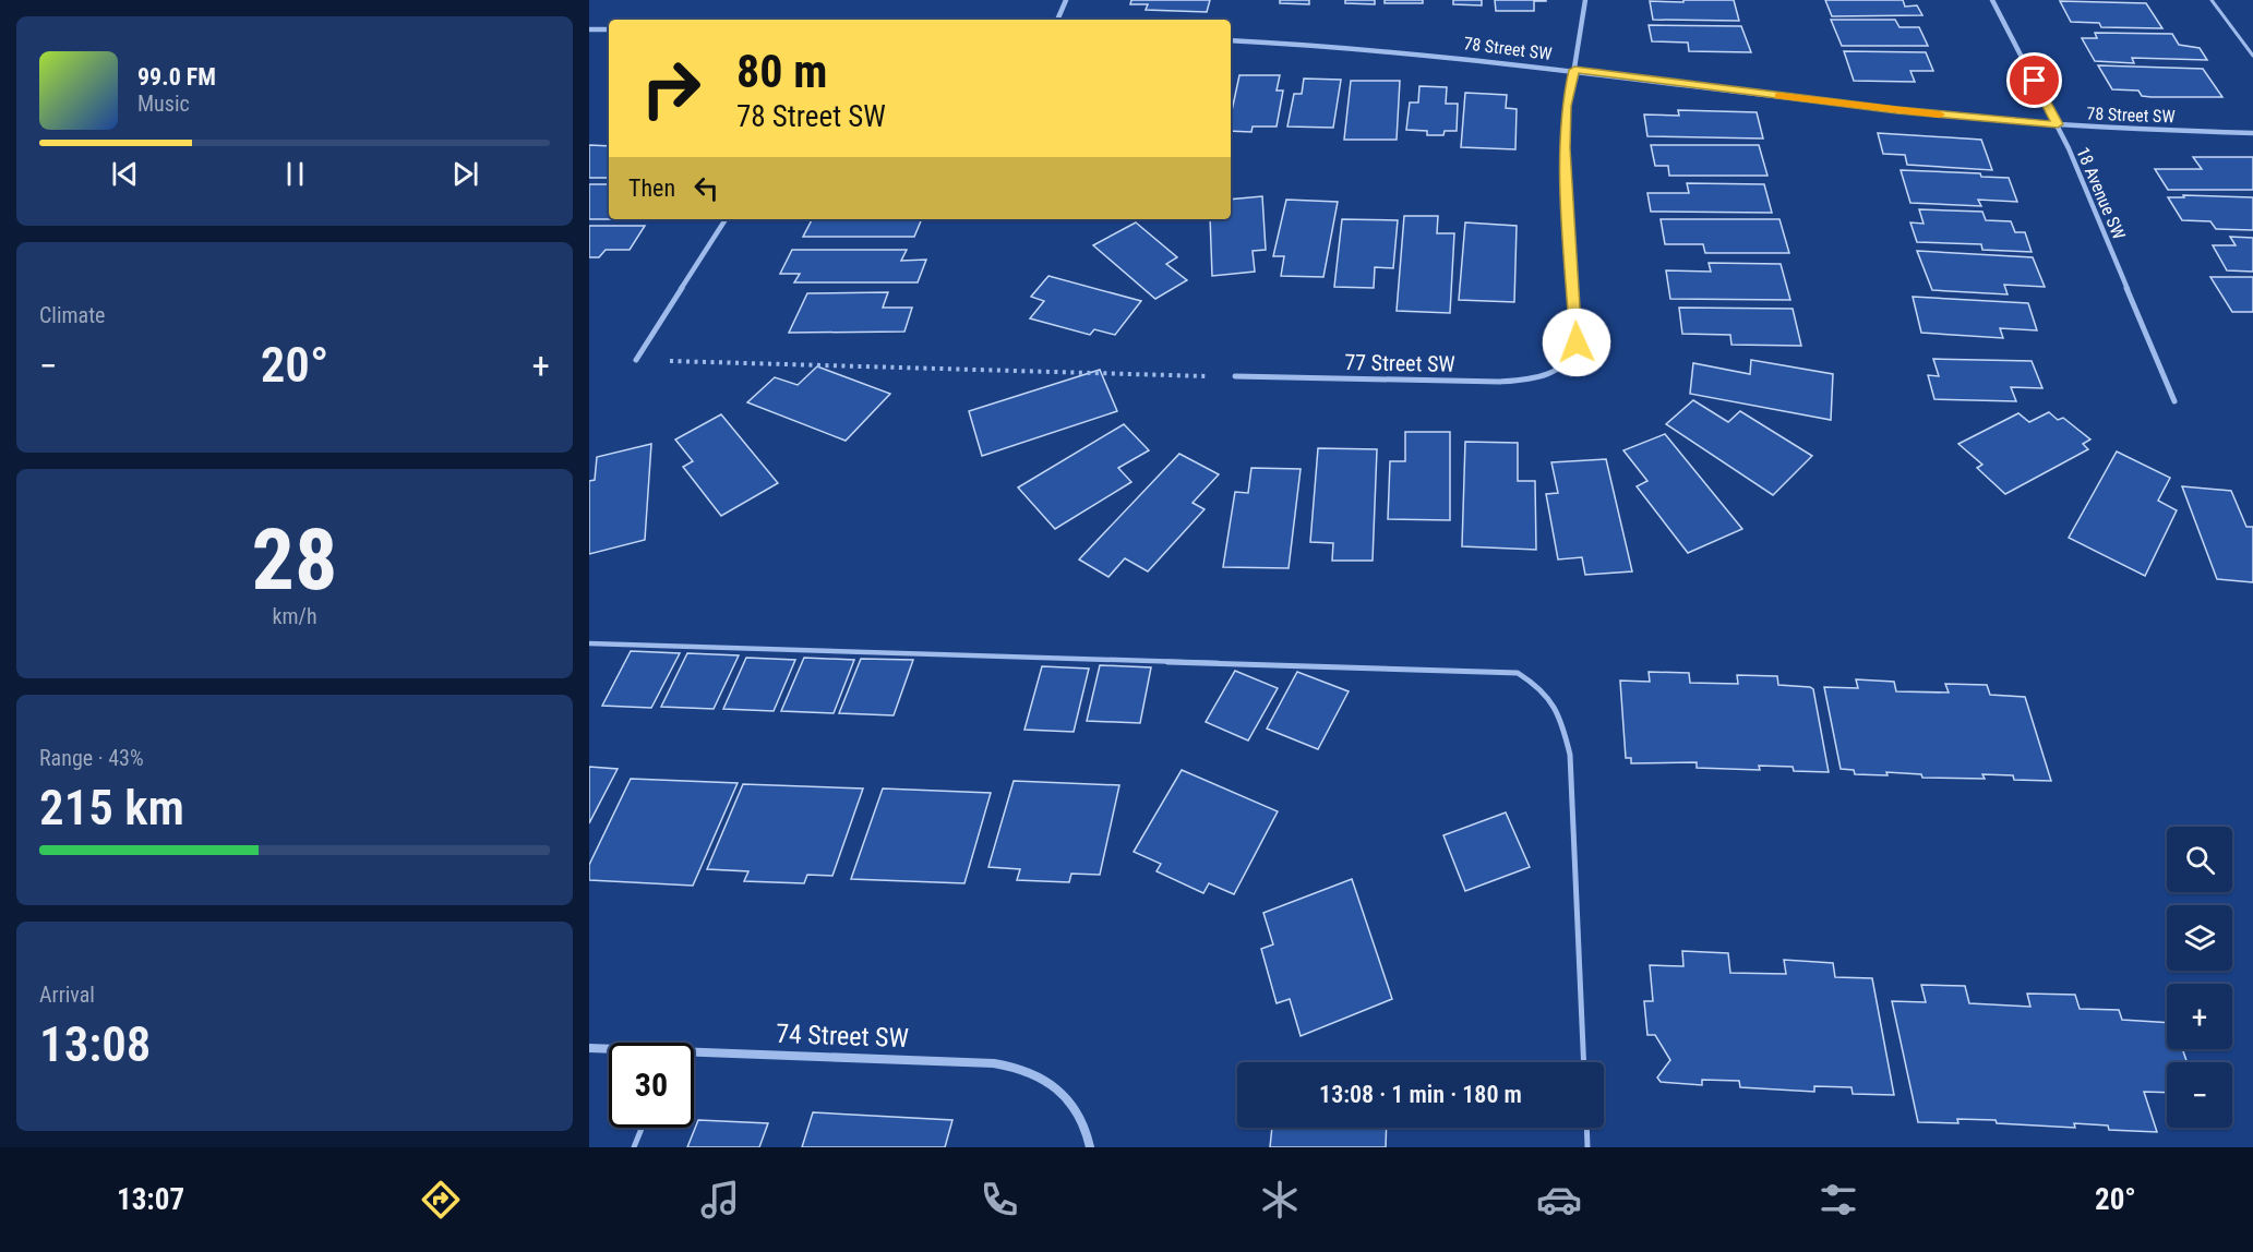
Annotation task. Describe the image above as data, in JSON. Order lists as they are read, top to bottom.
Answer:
{
  "streets": {
    "street": [
      "78 Street SW",
      "18 Avenue SW",
      "77 Street SW",
      "74 Street SW"
    ]
  },
  "crossings": [
    ["78 Street SW", "18 Avenue SW"],
    ["78 Street SW", "77 Street SW"]
  ],
  "page": {
    "turn": ["80 m", "78 Street SW"],
    "song": ["99.0 FM", "Music"],
    "then": "Then",
    "tile": [
      "Climate",
      ["28", "km/h"],
      ["Range · 43%", "215 km"],
      ["Arrival", "13:08"]
    ],
    "heat": ["−", "20°", "+"],
    "map_buttons": ["+", "−"],
    "limit": "30",
    "trip": "13:08 · 1 min · 180 m",
    "tabs": ["13:07", "20°"]
  }
}
